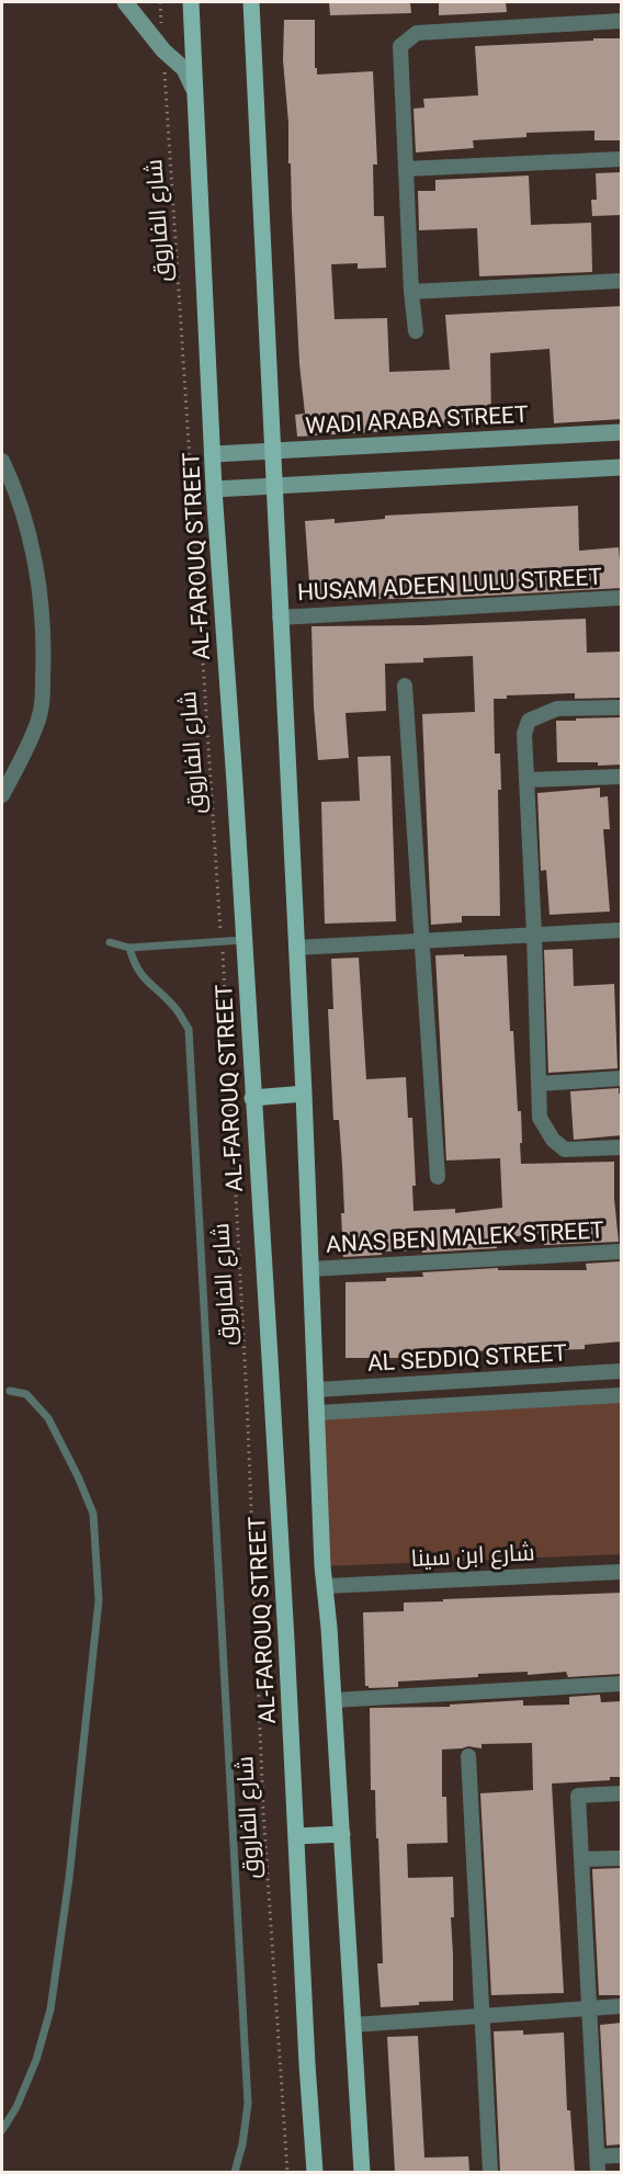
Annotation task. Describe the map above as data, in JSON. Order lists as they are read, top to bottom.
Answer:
{
  "streets": {
    "main road": ["WADI ARABA STREET", "AL-FAROUQ STREET"],
    "street": [
      "HUSAM ADEEN LULU STREET",
      "ANAS BEN MALEK STREET",
      "AL SEDDIQ STREET",
      "شارع ابن سينا"
    ],
    "path": ["شارع الفاروق"]
  },
  "crossings": [
    ["WADI ARABA STREET", "AL-FAROUQ STREET"]
  ]
}
